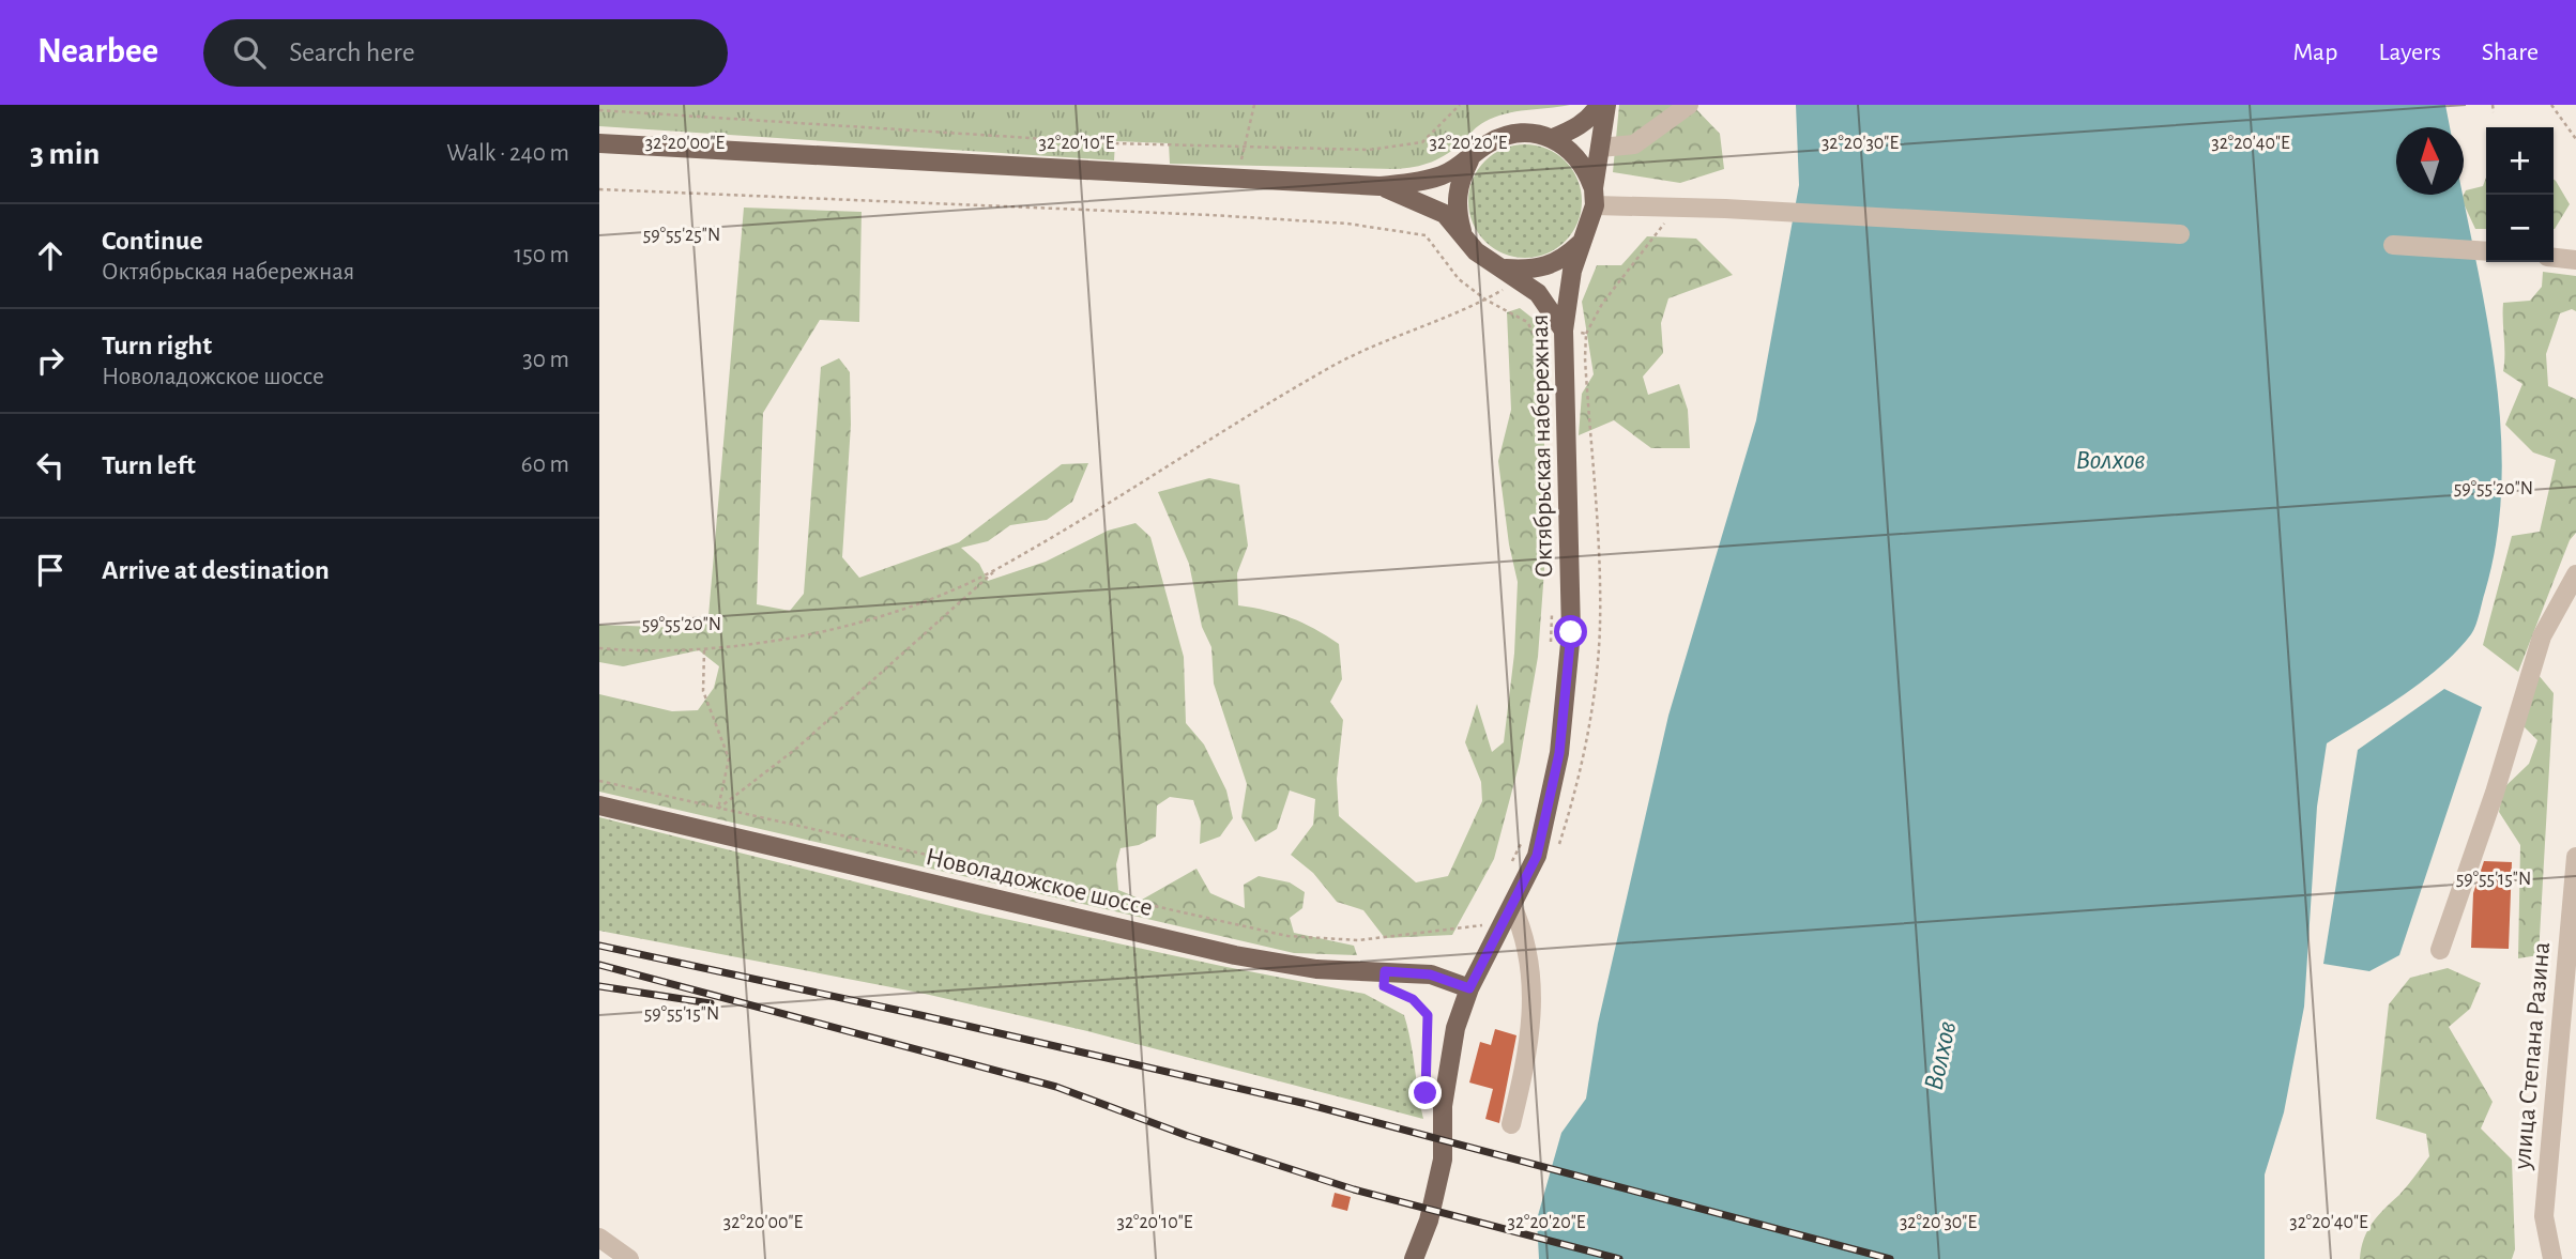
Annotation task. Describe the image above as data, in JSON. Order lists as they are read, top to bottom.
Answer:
{
  "streets": {
    "main road": ["Октябрьская набережная", "Новоладожское шоссе"],
    "street": ["улица Степана Разина"]
  },
  "crossings": [
    ["Октябрьская набережная", "Новоладожское шоссе"]
  ],
  "water": ["Волхов"],
  "north": "top",
  "page": {
    "header": "Nearbee",
    "search": "Search here",
    "nav": ["Map", "Layers", "Share"],
    "heading": ["3 min", "Walk · 240 m"],
    "map_buttons": ["+", "−"],
    "list": [
      ["Continue", "Октябрьская набережная", "150 m"],
      ["Turn right", "Новоладожское шоссе", "30 m"],
      ["Turn left", "60 m"],
      "Arrive at destination"
    ]
  },
  "coordinates": [
    "32°20'00\"E",
    "32°20'10\"E",
    "32°20'20\"E",
    "32°20'30\"E",
    "32°20'40\"E",
    "59°55'25\"N",
    "59°55'20\"N",
    "59°55'15\"N"
  ]
}
